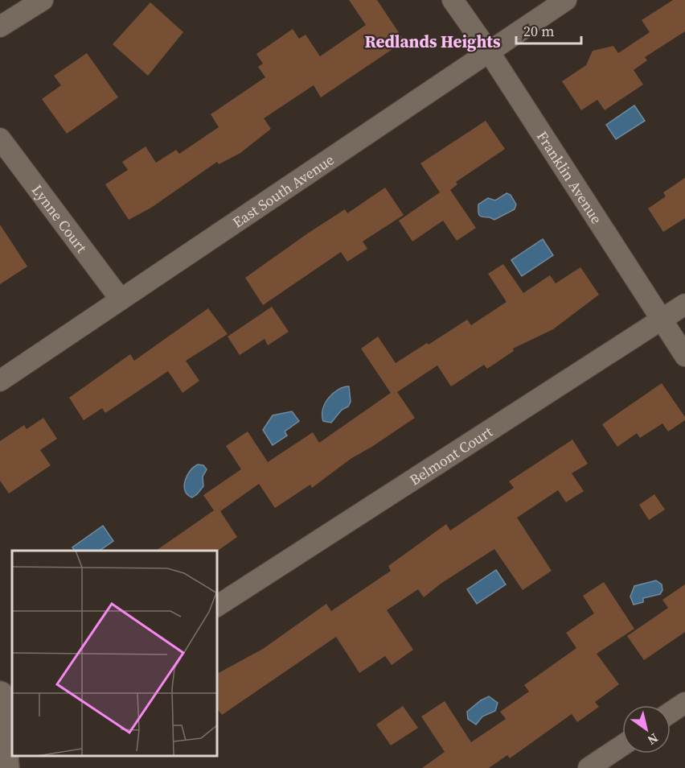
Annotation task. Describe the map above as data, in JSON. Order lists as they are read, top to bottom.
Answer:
{
  "streets": {
    "street": [
      "Franklin Avenue",
      "East South Avenue",
      "Lynne Court",
      "Belmont Court"
    ]
  },
  "crossings": [
    ["Franklin Avenue", "East South Avenue"],
    ["Franklin Avenue", "Belmont Court"],
    ["East South Avenue", "Lynne Court"]
  ],
  "districts": ["Redlands Heights"],
  "scale_bar": "20 m",
  "north": "bottom right"
}
